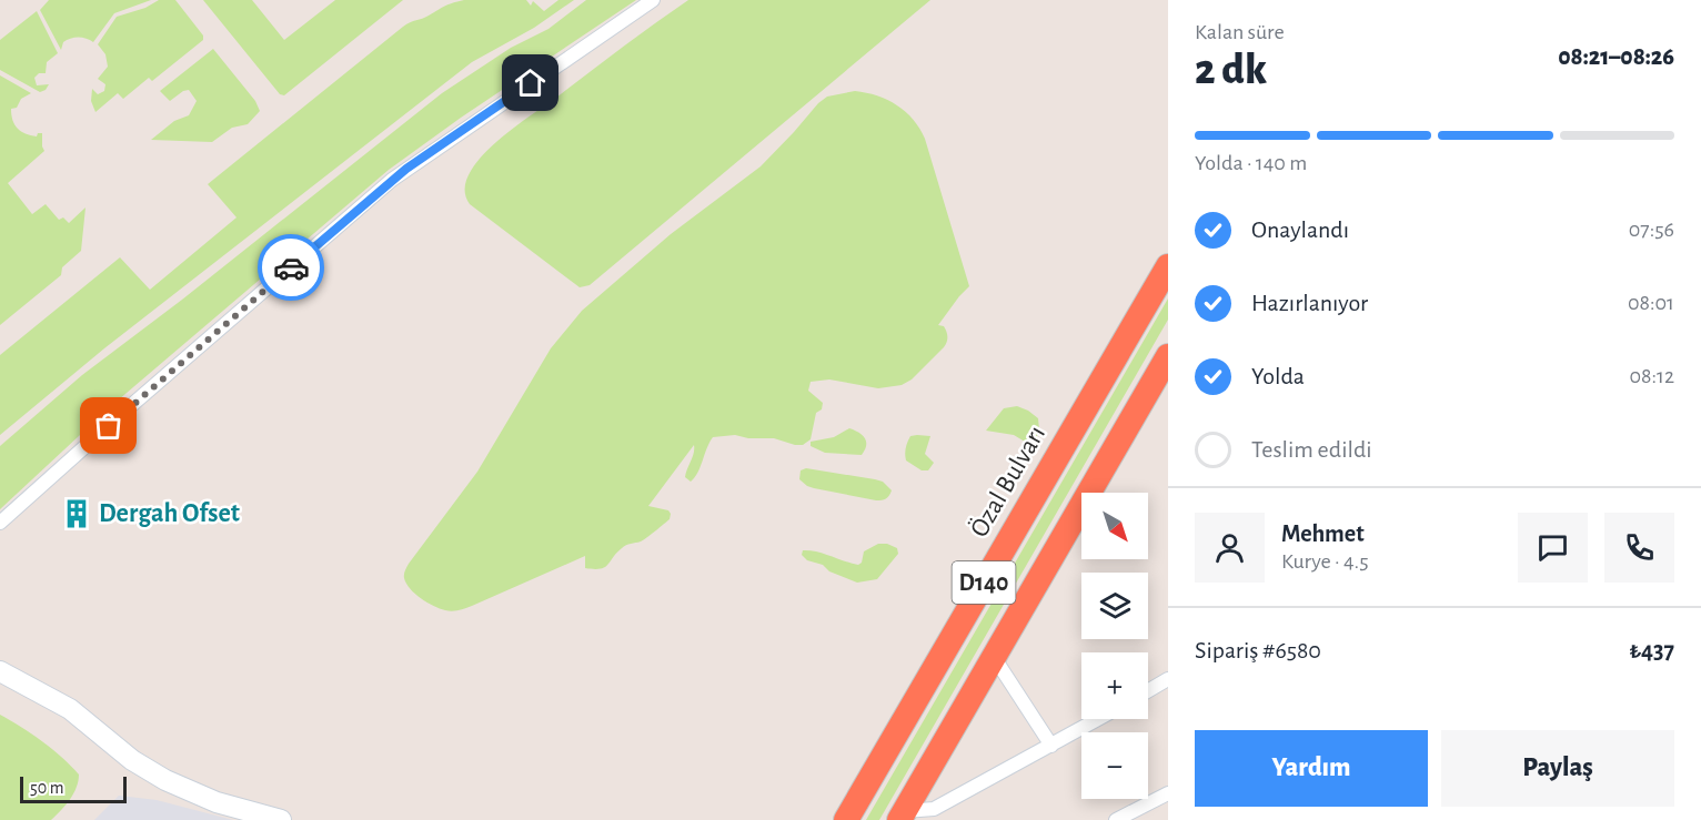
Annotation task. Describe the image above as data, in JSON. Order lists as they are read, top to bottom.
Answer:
{
  "streets": {
    "highway": ["Özal Bulvarı", "D140"]
  },
  "places": {
    "building": ["Dergah Ofset"]
  },
  "scale_bar": "50 m",
  "north": "bottom right",
  "page": {
    "heading": ["2 dk", "Kalan süre", "08:21–08:26"],
    "panel": [
      "Mehmet",
      "Kurye · 4.5",
      "Sipariş #6580",
      "₺437"
    ],
    "bar": "Yolda · 140 m",
    "list": [
      ["Onaylandı", "07:56"],
      ["Hazırlanıyor", "08:01"],
      ["Yolda", "08:12"],
      "Teslim edildi"
    ],
    "map_buttons": ["+", "−"],
    "buttons": ["Yardım", "Paylaş"],
    "scale": "50 m"
  }
}
